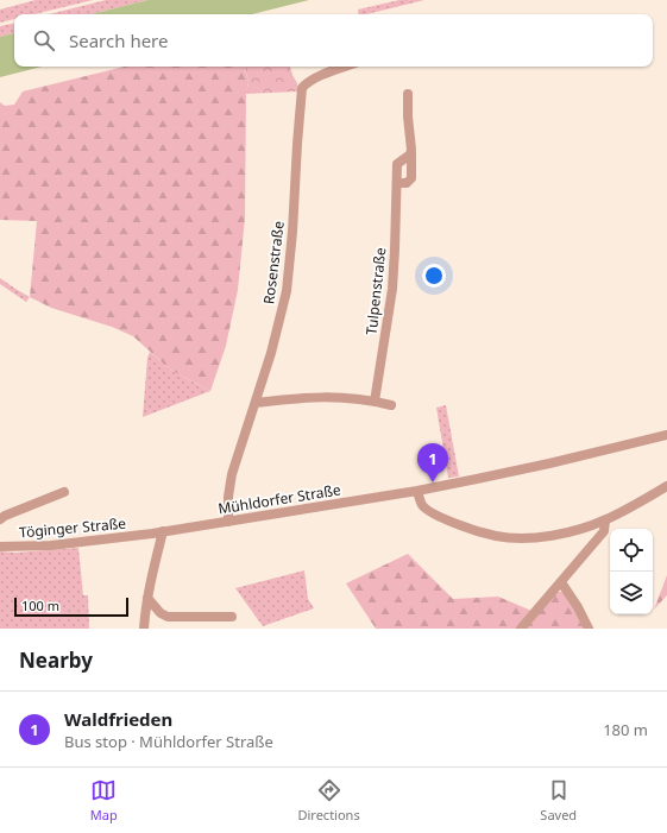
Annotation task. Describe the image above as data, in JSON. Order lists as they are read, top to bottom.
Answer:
{
  "streets": {
    "street": [
      "Rosenstraße",
      "Tulpenstraße",
      "Mühldorfer Straße",
      "Töginger Straße"
    ]
  },
  "crossings": [
    ["Rosenstraße", "Mühldorfer Straße"],
    ["Mühldorfer Straße", "Töginger Straße"]
  ],
  "scale_bar": "100 m",
  "page": {
    "search": "Search here",
    "pins": "1",
    "scale": "100 m",
    "heading": "Nearby",
    "list": [
      {
        "mark": "1",
        "name": "Waldfrieden",
        "note": "Bus stop · Mühldorfer Straße",
        "value": "180 m"
      }
    ],
    "nav": ["Map", "Directions", "Saved"]
  }
}
